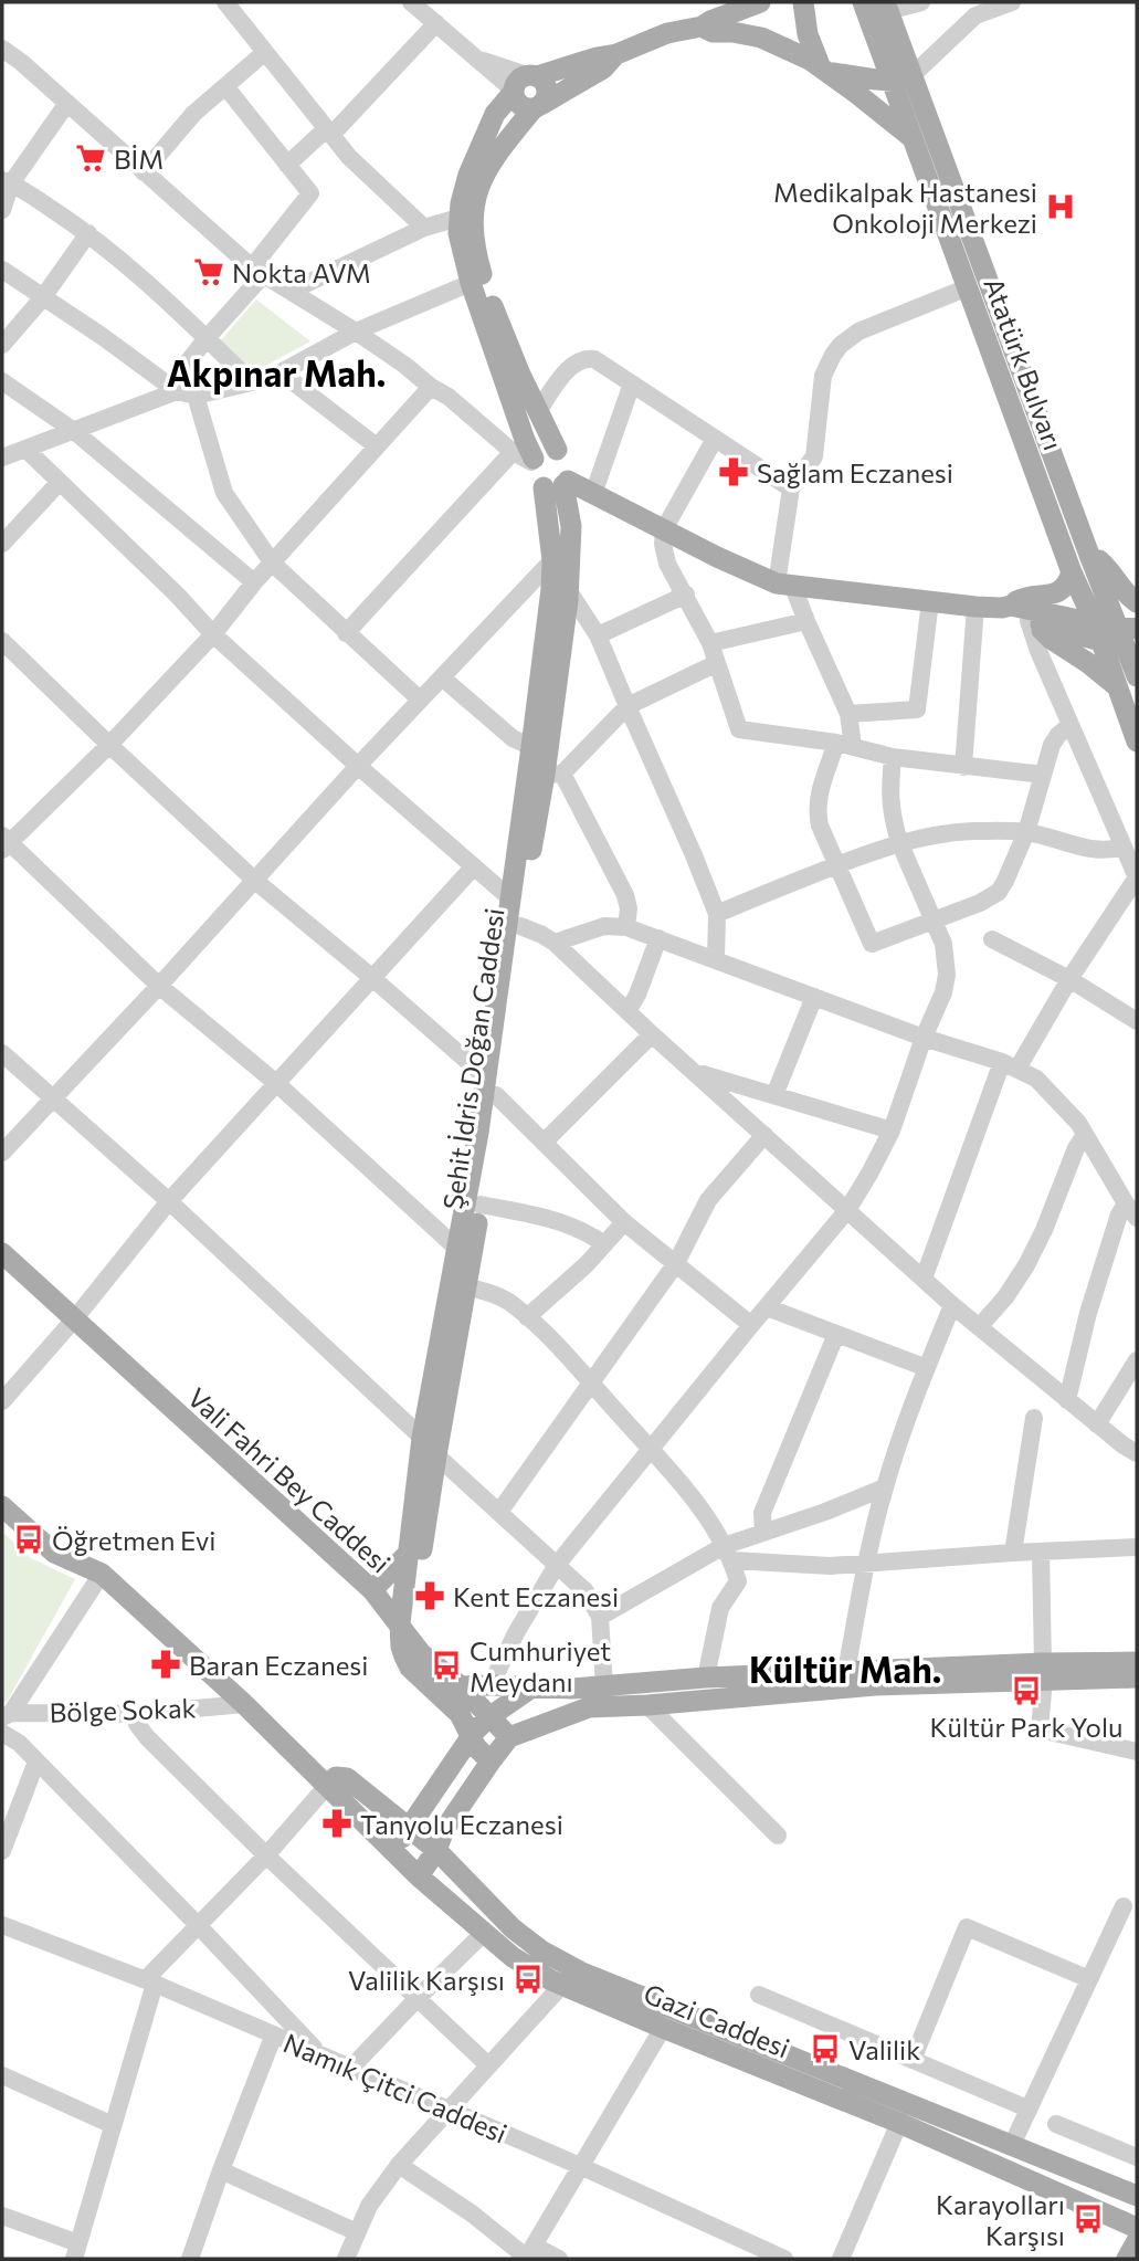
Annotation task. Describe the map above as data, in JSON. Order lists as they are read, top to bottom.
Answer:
{
  "streets": {
    "main road": [
      "Atatürk Bulvarı",
      "Şehit İdris Doğan Caddesi",
      "Vali Fahri Bey Caddesi",
      "Gazi Caddesi"
    ],
    "street": ["Bölge Sokak", "Namık Çitci Caddesi"]
  },
  "crossings": [
    ["Şehit İdris Doğan Caddesi", "Vali Fahri Bey Caddesi"],
    ["Bölge Sokak", "Gazi Caddesi"]
  ],
  "districts": ["Akpınar Mah.", "Kültür Mah."],
  "places": {
    "supermarket": ["BİM", "Nokta AVM"],
    "hospital": ["Medikalpak Hastanesi Onkoloji Merkezi"],
    "pharmacy": [
      "Sağlam Eczanesi",
      "Kent Eczanesi",
      "Baran Eczanesi",
      "Tanyolu Eczanesi"
    ],
    "bus stop": [
      "Öğretmen Evi",
      "Cumhuriyet Meydanı",
      "Kültür Park Yolu",
      "Valilik Karşısı",
      "Valilik",
      "Karayolları Karşısı"
    ]
  }
}
